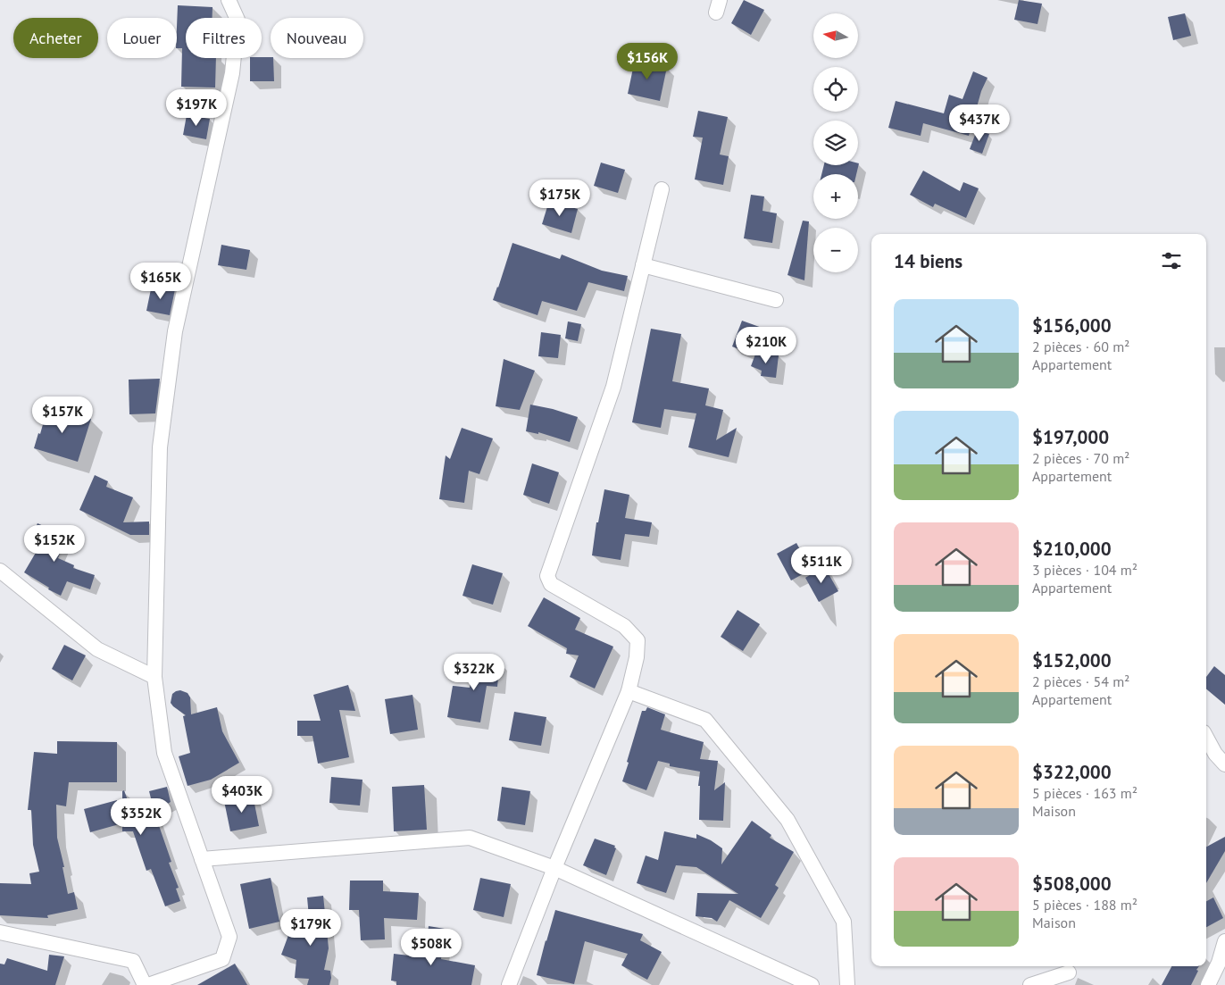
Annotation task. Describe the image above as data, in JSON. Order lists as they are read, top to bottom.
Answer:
{
  "north": "left",
  "page": {
    "map_buttons": ["+", "−"],
    "chip": [
      "Acheter",
      "Louer",
      "Filtres",
      "Nouveau"
    ],
    "price": [
      "$156K",
      "$197K",
      "$437K",
      "$175K",
      "$165K",
      "$210K",
      "$157K",
      "$152K",
      "$511K",
      "$322K",
      "$403K",
      "$352K",
      "$179K",
      "$508K"
    ],
    "heading": "14 biens",
    "list": [
      {
        "name": "$156,000",
        "note": "2 pièces · 60 m² · Appartement"
      },
      {
        "name": "$197,000",
        "note": "2 pièces · 70 m² · Appartement"
      },
      {
        "name": "$210,000",
        "note": "3 pièces · 104 m² · Appartement"
      },
      {
        "name": "$152,000",
        "note": "2 pièces · 54 m² · Appartement"
      },
      {
        "name": "$322,000",
        "note": "5 pièces · 163 m² · Maison"
      },
      {
        "name": "$508,000",
        "note": "5 pièces · 188 m² · Maison"
      }
    ]
  }
}
